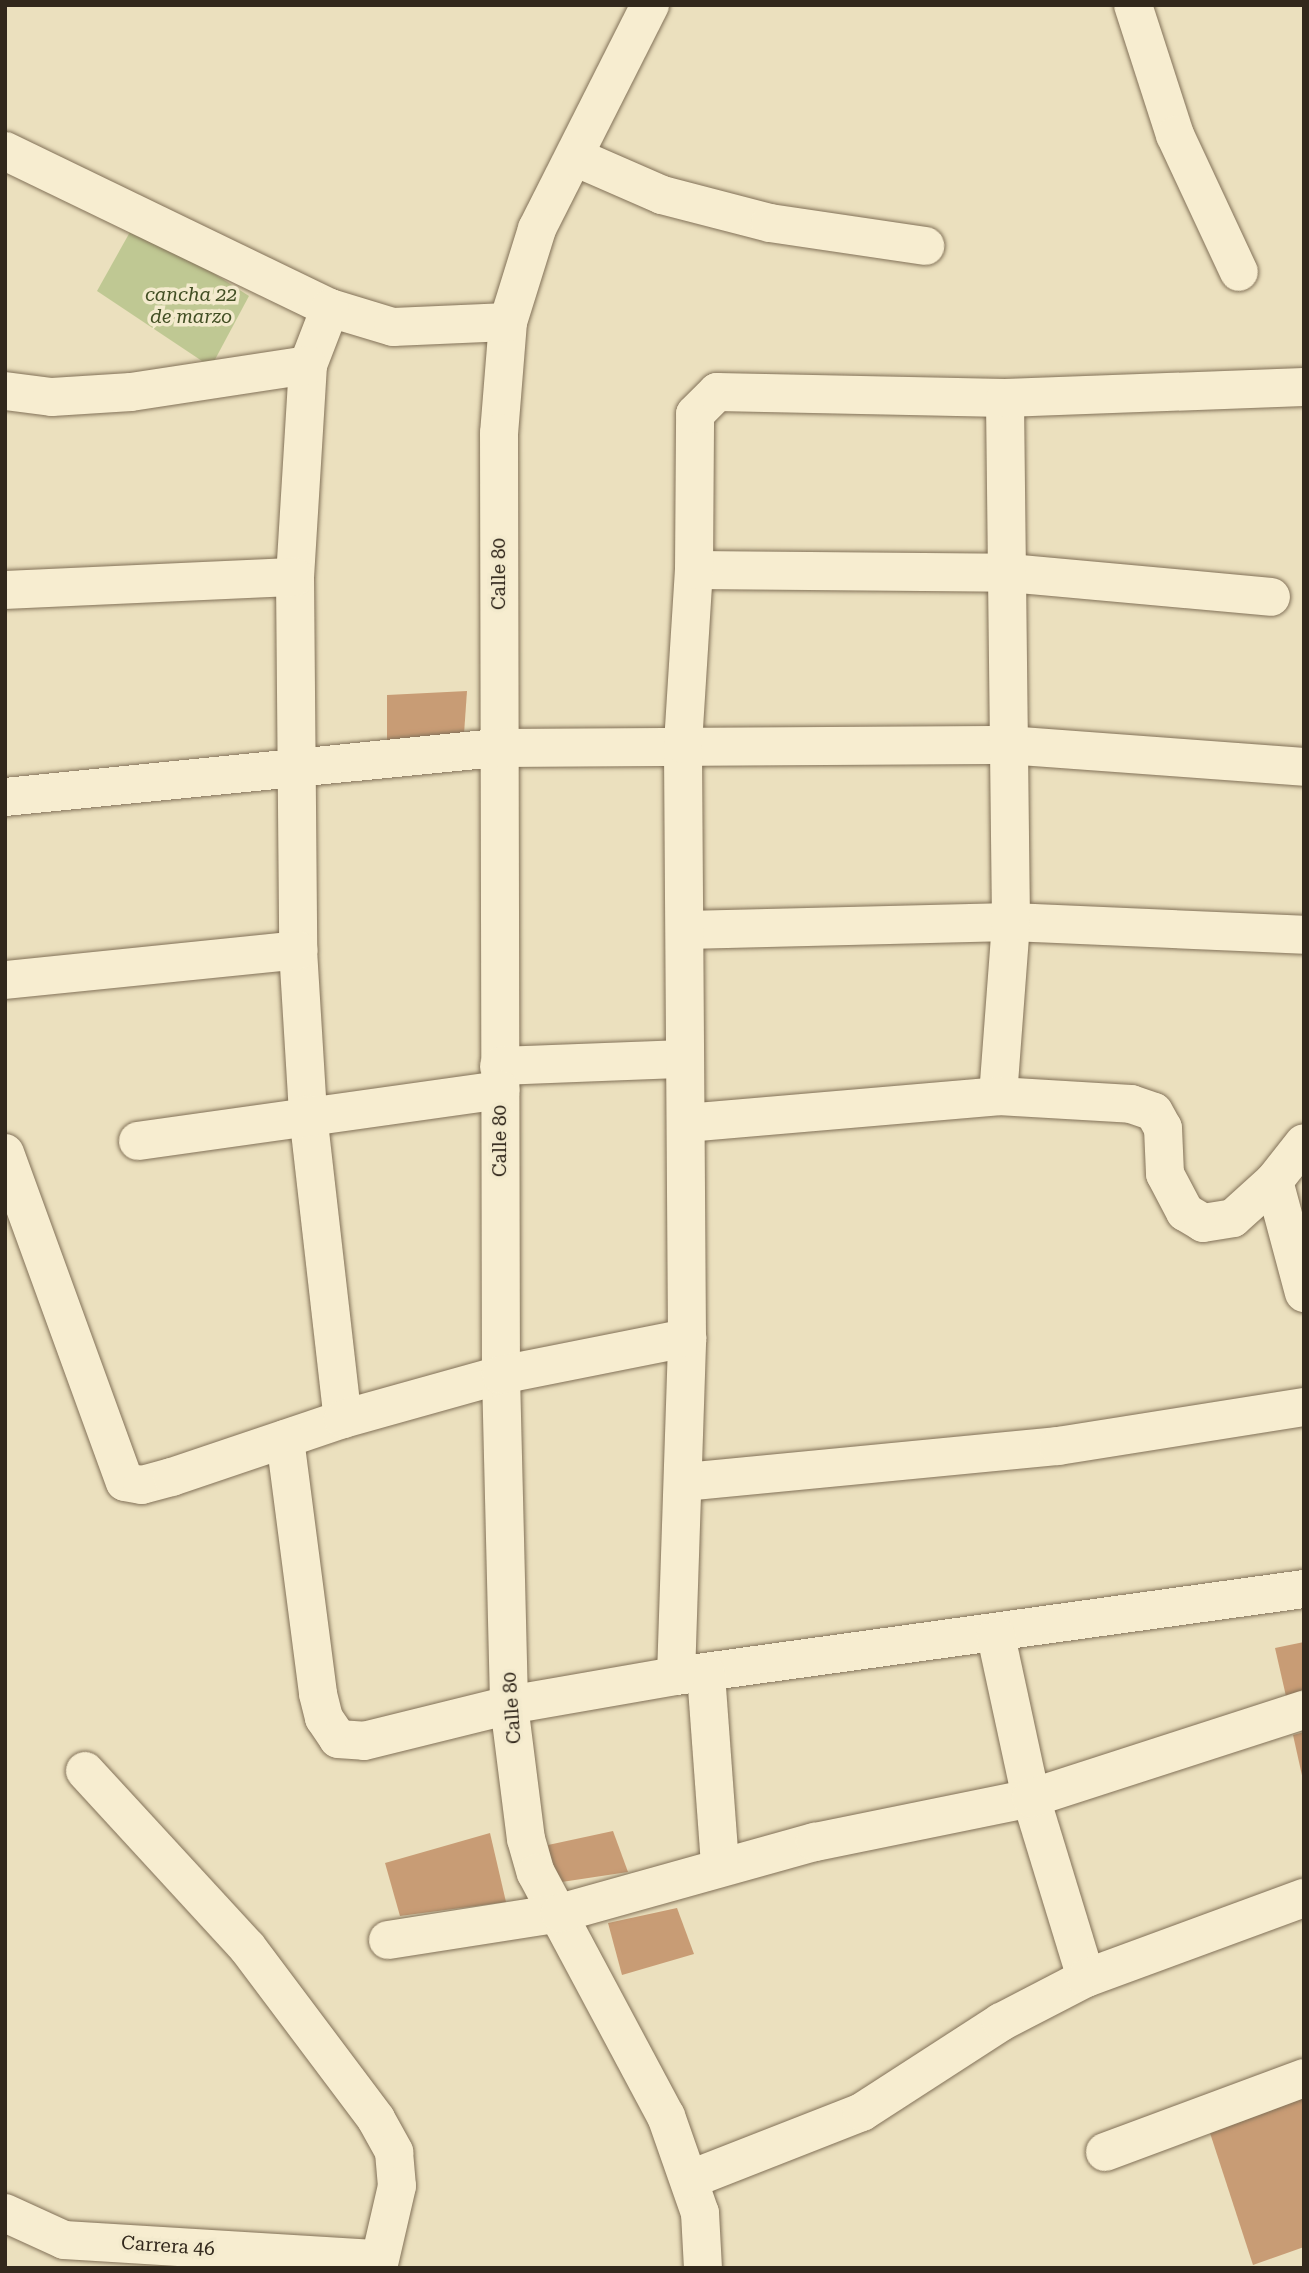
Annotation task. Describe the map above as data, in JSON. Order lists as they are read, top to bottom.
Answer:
{
  "streets": {
    "street": ["Calle 80", "Carrera 46"]
  },
  "parks": ["cancha 22 de marzo"]
}
